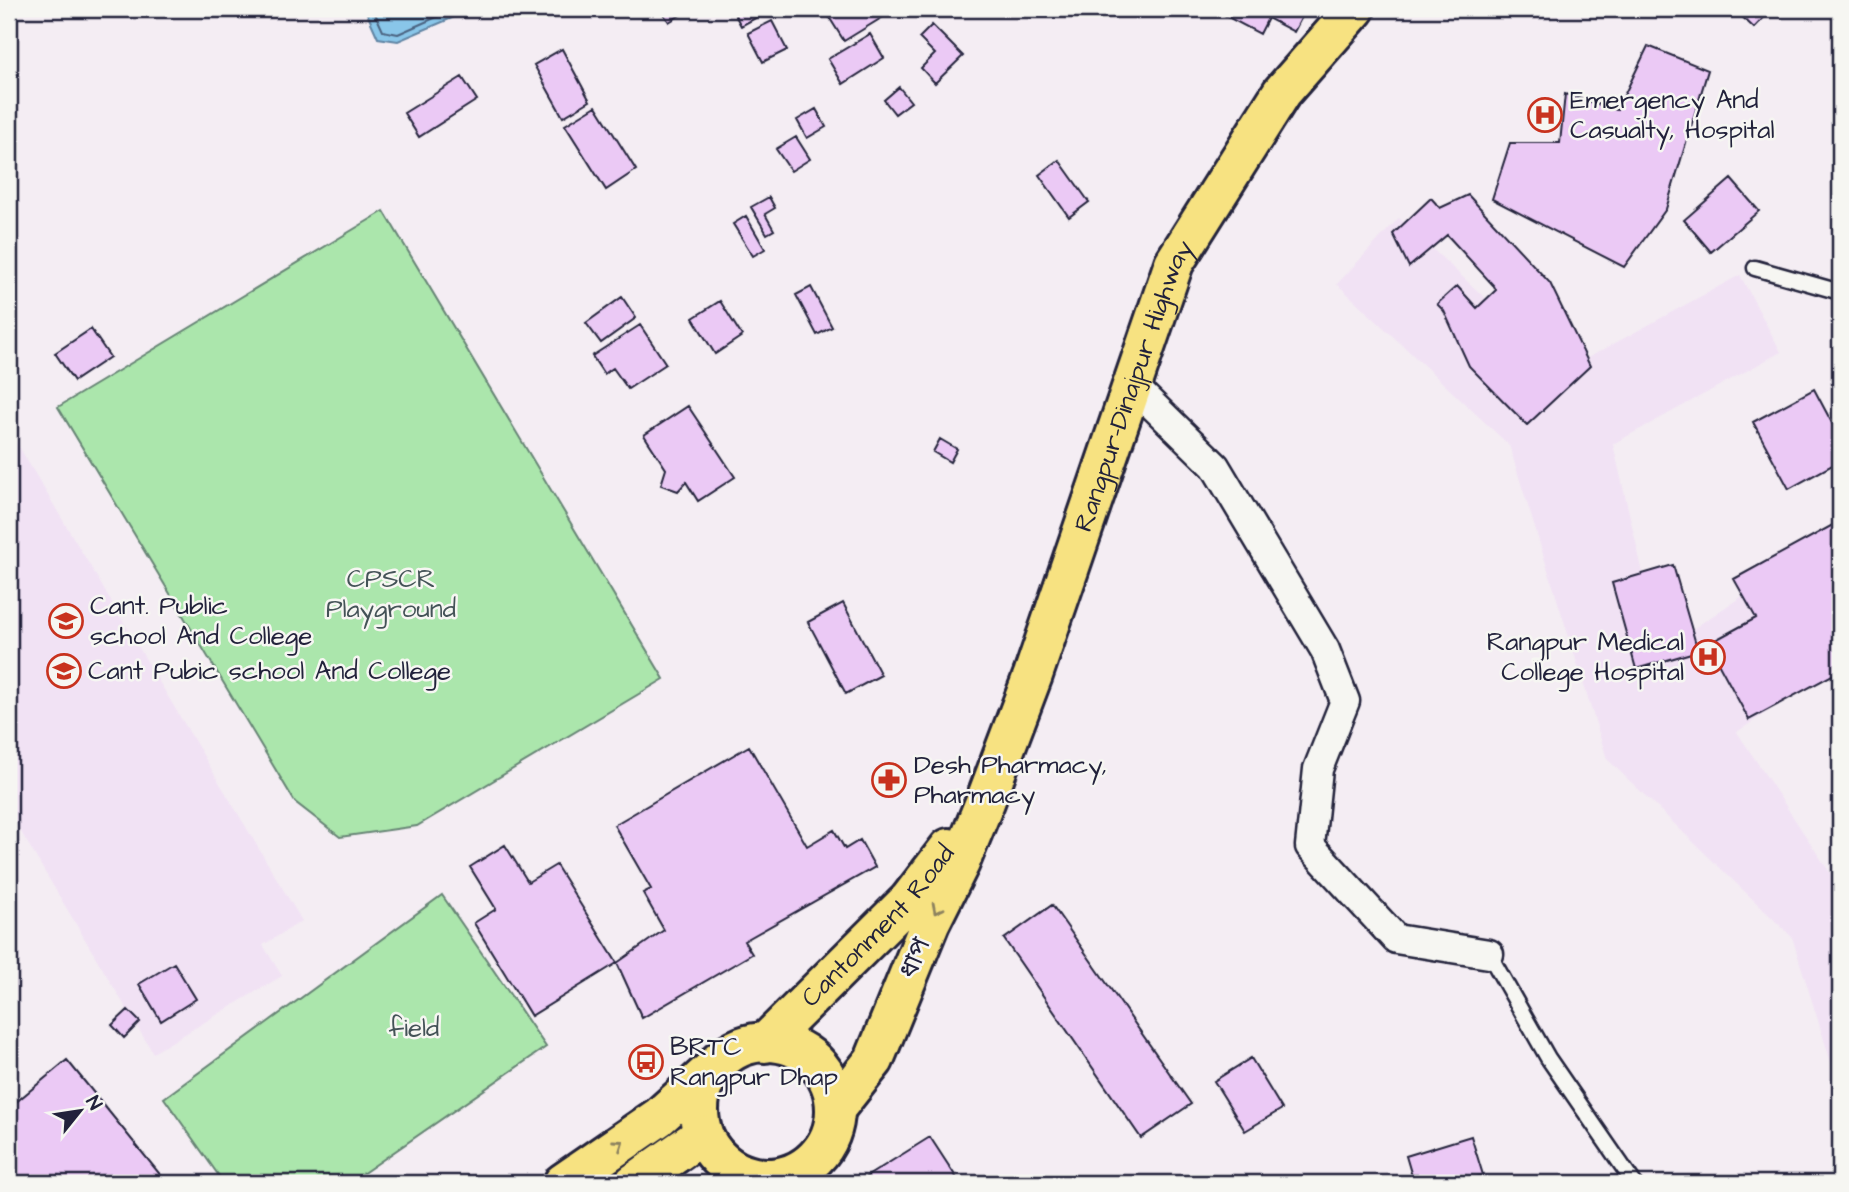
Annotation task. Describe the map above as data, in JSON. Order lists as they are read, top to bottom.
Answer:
{
  "streets": {
    "highway": ["Rangpur-Dinajpur Highway", "Cantonment Road", "ধাপ"]
  },
  "crossings": [
    ["Rangpur-Dinajpur Highway", "Cantonment Road"],
    ["Rangpur-Dinajpur Highway", "ধাপ"],
    ["Cantonment Road", "ধাপ"]
  ],
  "one_way": ["ধাপ"],
  "parks": ["CPSCR Playground", "field"],
  "places": {
    "hospital": ["Emergency And Casualty, Hospital", "Rangpur Medical College Hospital"],
    "school or university": ["Cant. Public school And College", "Cant Pubic school And College"],
    "pharmacy": ["Desh Pharmacy, Pharmacy"],
    "bus stop": ["BRTC Rangpur Dhap"]
  },
  "north": "top right"
}
